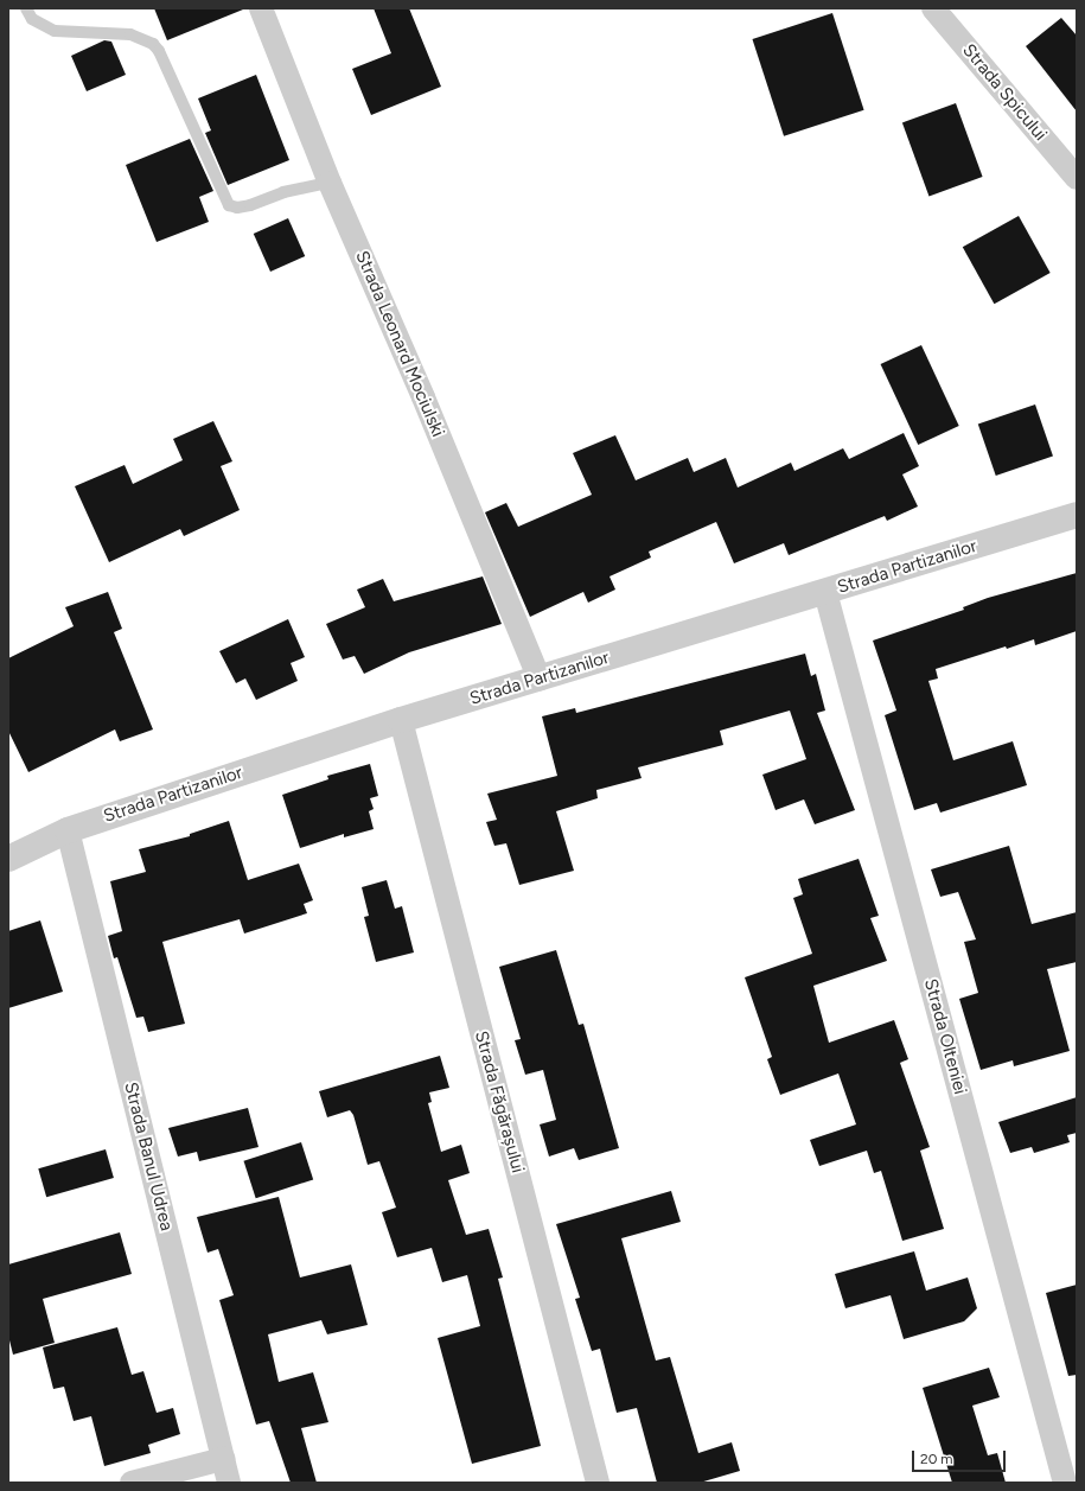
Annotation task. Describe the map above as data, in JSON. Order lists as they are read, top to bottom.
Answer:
{
  "streets": {
    "street": [
      "Strada Spicului",
      "Strada Leonard Mociulski",
      "Strada Partizanilor",
      "Strada Olteniei",
      "Strada Făgărașului",
      "Strada Banul Udrea"
    ]
  },
  "crossings": [
    ["Strada Leonard Mociulski", "Strada Partizanilor"],
    ["Strada Partizanilor", "Strada Olteniei"],
    ["Strada Partizanilor", "Strada Făgărașului"],
    ["Strada Partizanilor", "Strada Banul Udrea"]
  ],
  "scale_bar": "20 m"
}
